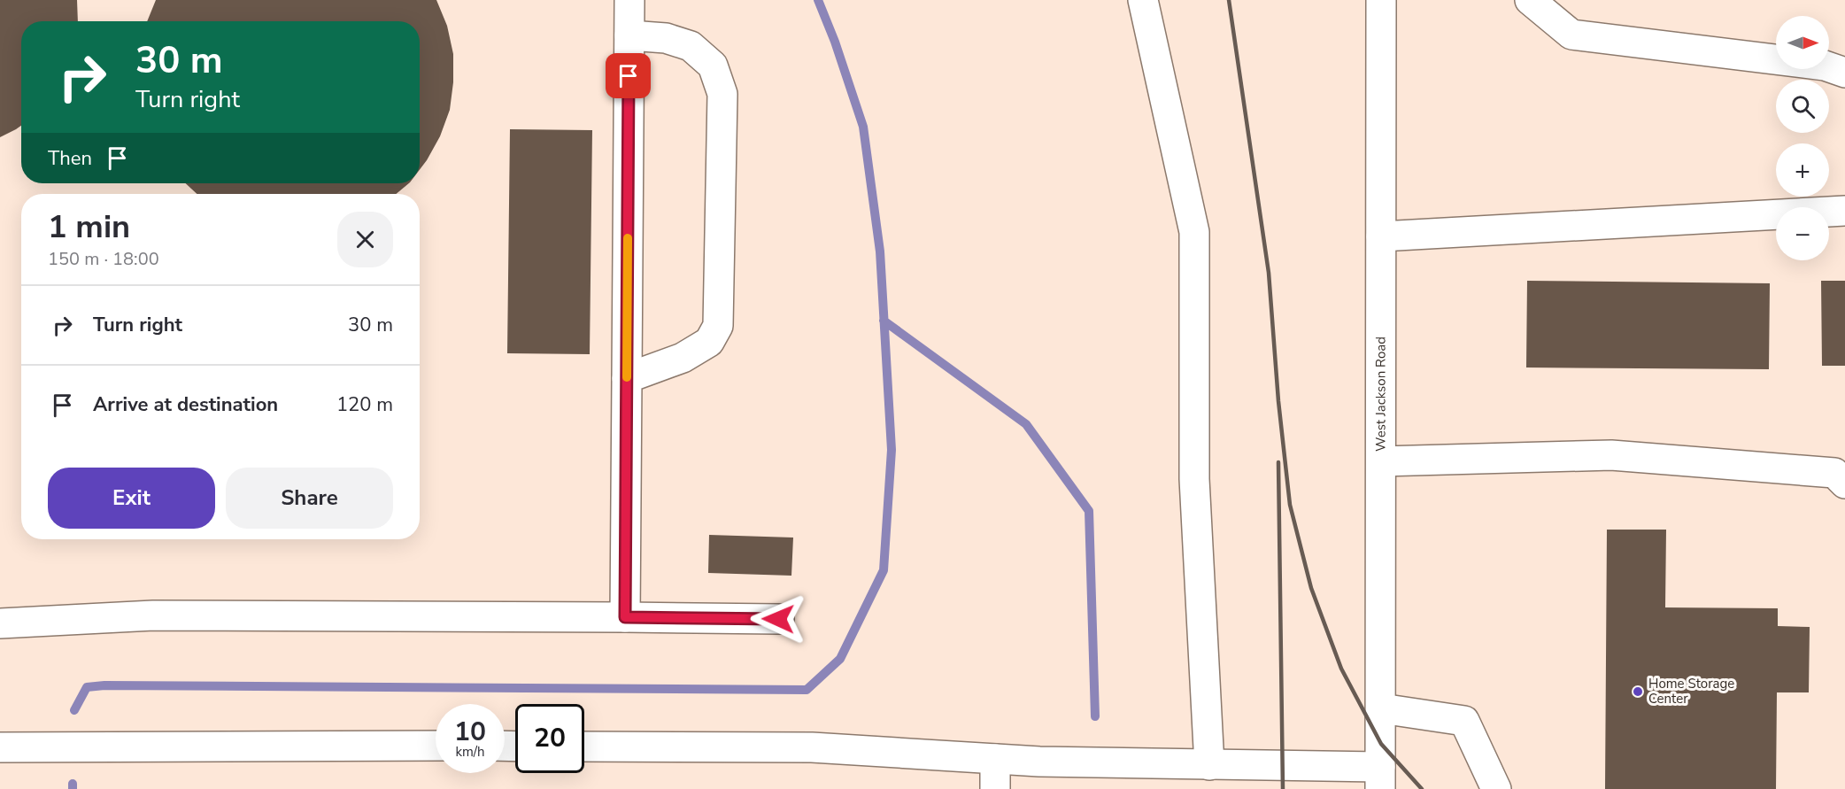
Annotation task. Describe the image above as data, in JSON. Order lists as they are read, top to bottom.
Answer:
{
  "streets": {
    "street": ["West Jackson Road"]
  },
  "places": ["Home Storage Center"],
  "north": "right",
  "page": {
    "map_buttons": ["+", "−"],
    "turn": ["30 m", "Turn right"],
    "then": "Then",
    "heading": ["1 min", "150 m · 18:00"],
    "list": [
      {
        "name": "Turn right",
        "value": "30 m"
      },
      {
        "name": "Arrive at destination",
        "value": "120 m"
      }
    ],
    "buttons": ["Exit", "Share"],
    "speed": "10 km/h",
    "limit": "20"
  }
}
